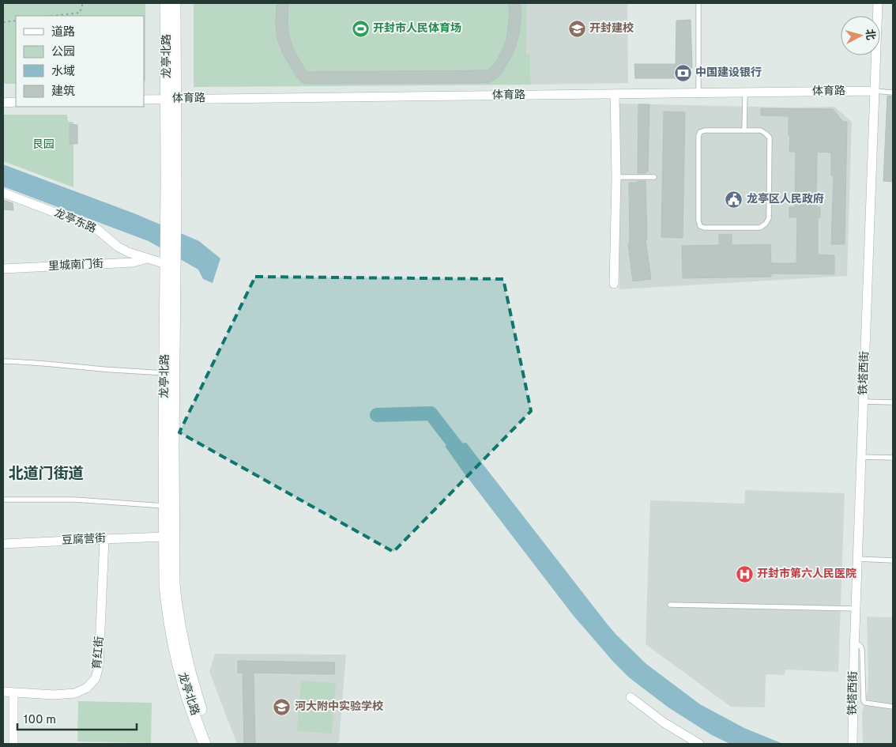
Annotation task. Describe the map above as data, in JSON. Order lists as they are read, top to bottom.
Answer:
{
  "streets": {
    "main road": ["龙亭北路"],
    "street": [
      "体育路",
      "龙亭东路",
      "里城南门街",
      "铁塔西街",
      "豆腐营街",
      "育红街"
    ]
  },
  "crossings": [
    ["龙亭北路", "体育路"],
    ["龙亭北路", "龙亭东路"],
    ["龙亭北路", "豆腐营街"],
    ["体育路", "铁塔西街"],
    ["龙亭东路", "里城南门街"],
    ["豆腐营街", "育红街"]
  ],
  "districts": ["北道门街道"],
  "parks": ["艮园"],
  "places": {
    "sports": ["开封市人民体育场"],
    "school or university": ["开封建校", "河大附中实验学校"],
    "bank": ["中国建设银行"],
    "public building": ["龙亭区人民政府"],
    "hospital": ["开封市第六人民医院"]
  },
  "legend": [
    "道路",
    "公园",
    "水域",
    "建筑"
  ],
  "scale_bar": "100 m",
  "north": "right"
}
